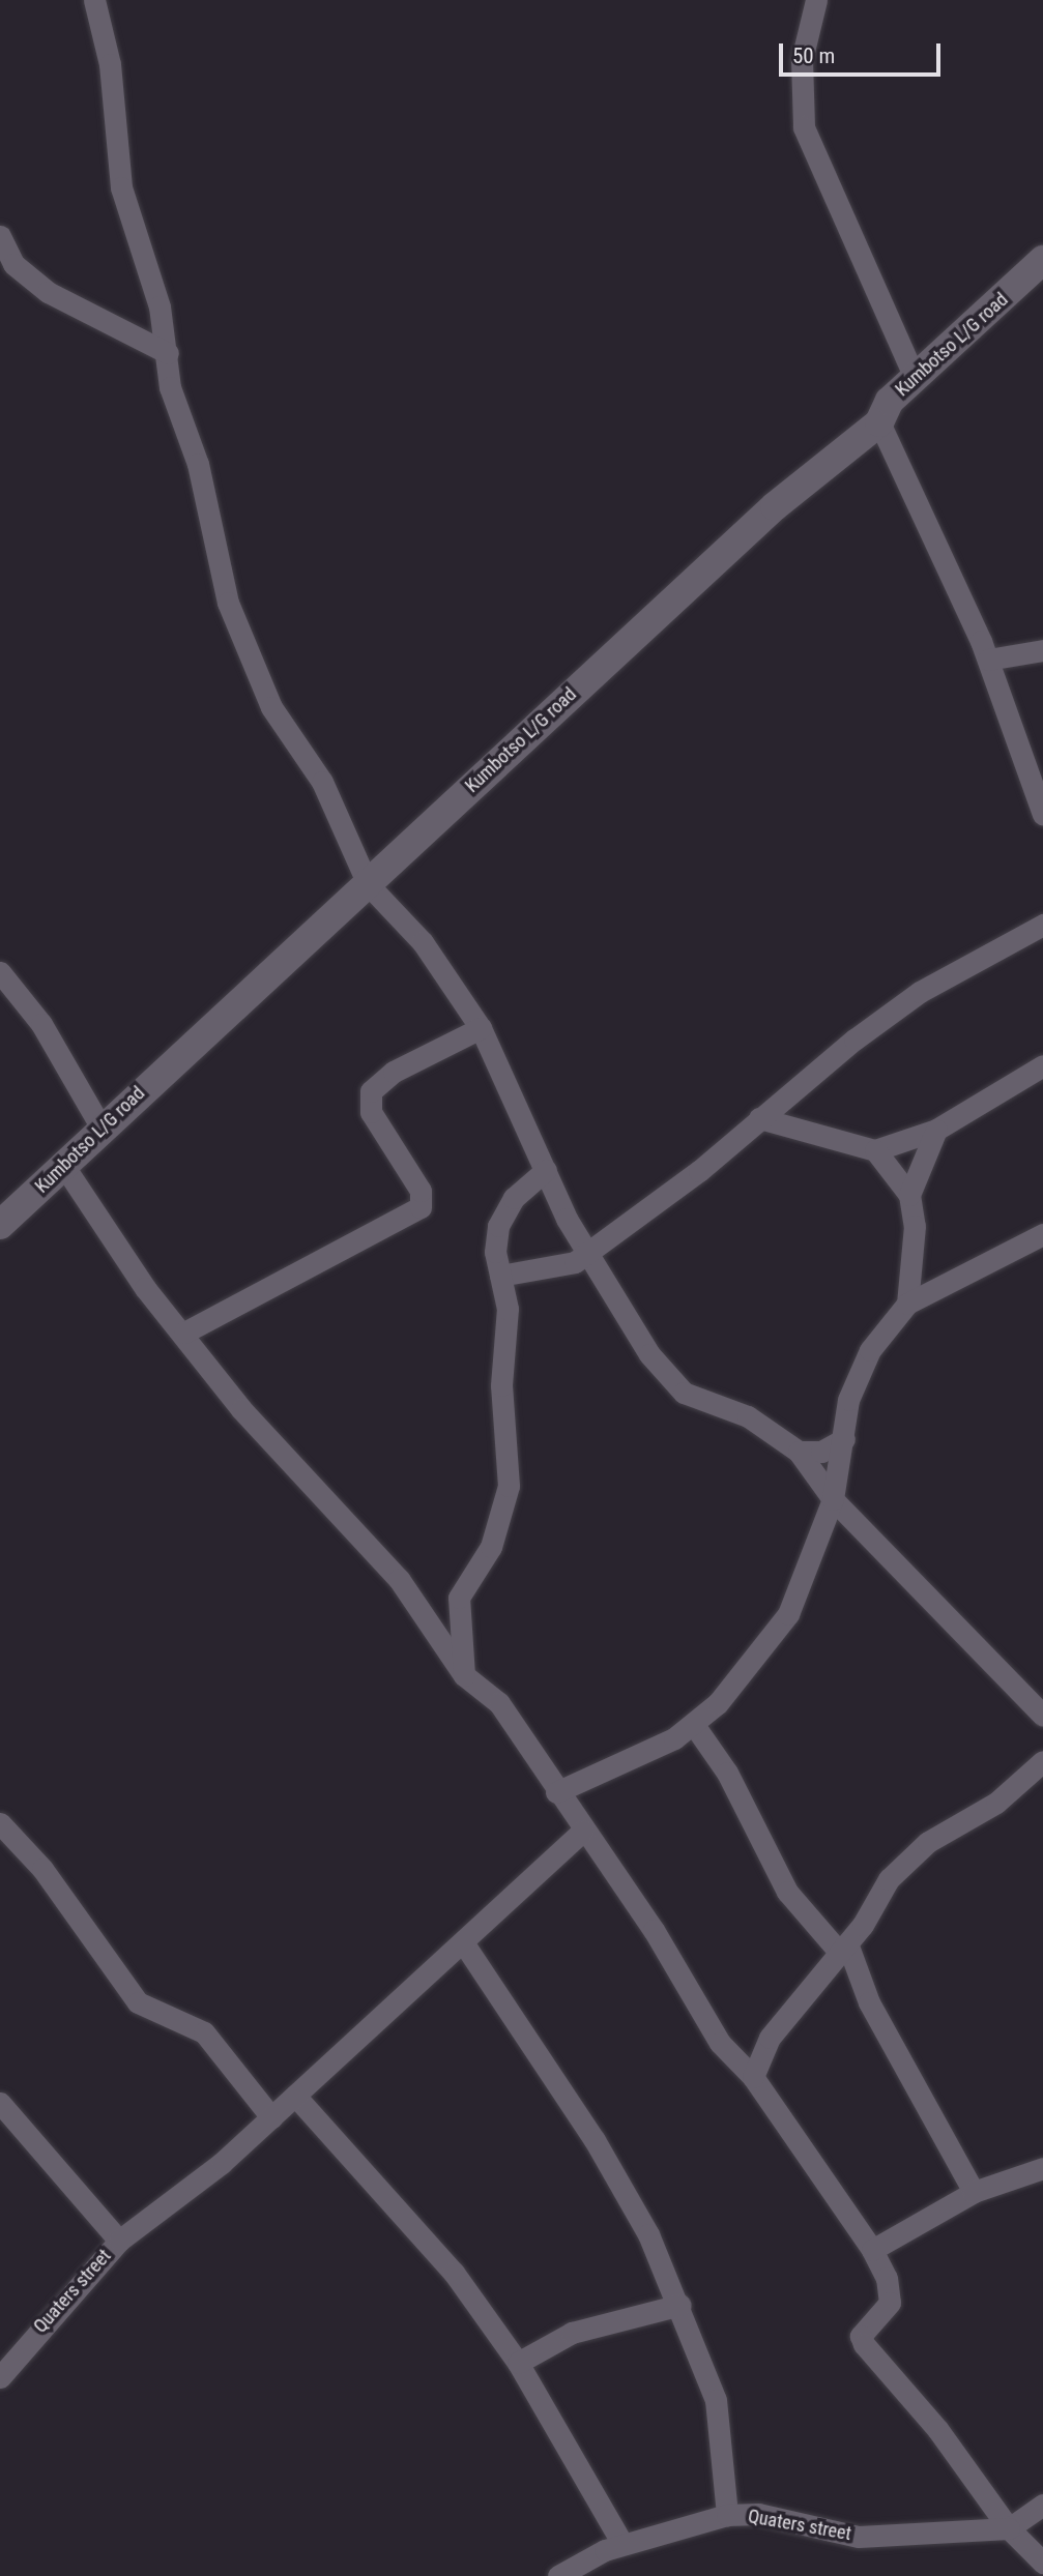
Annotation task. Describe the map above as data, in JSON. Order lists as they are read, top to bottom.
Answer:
{
  "streets": {
    "main road": ["Kumbotso L/G road"],
    "street": ["Quaters street"]
  },
  "scale_bar": "50 m"
}
